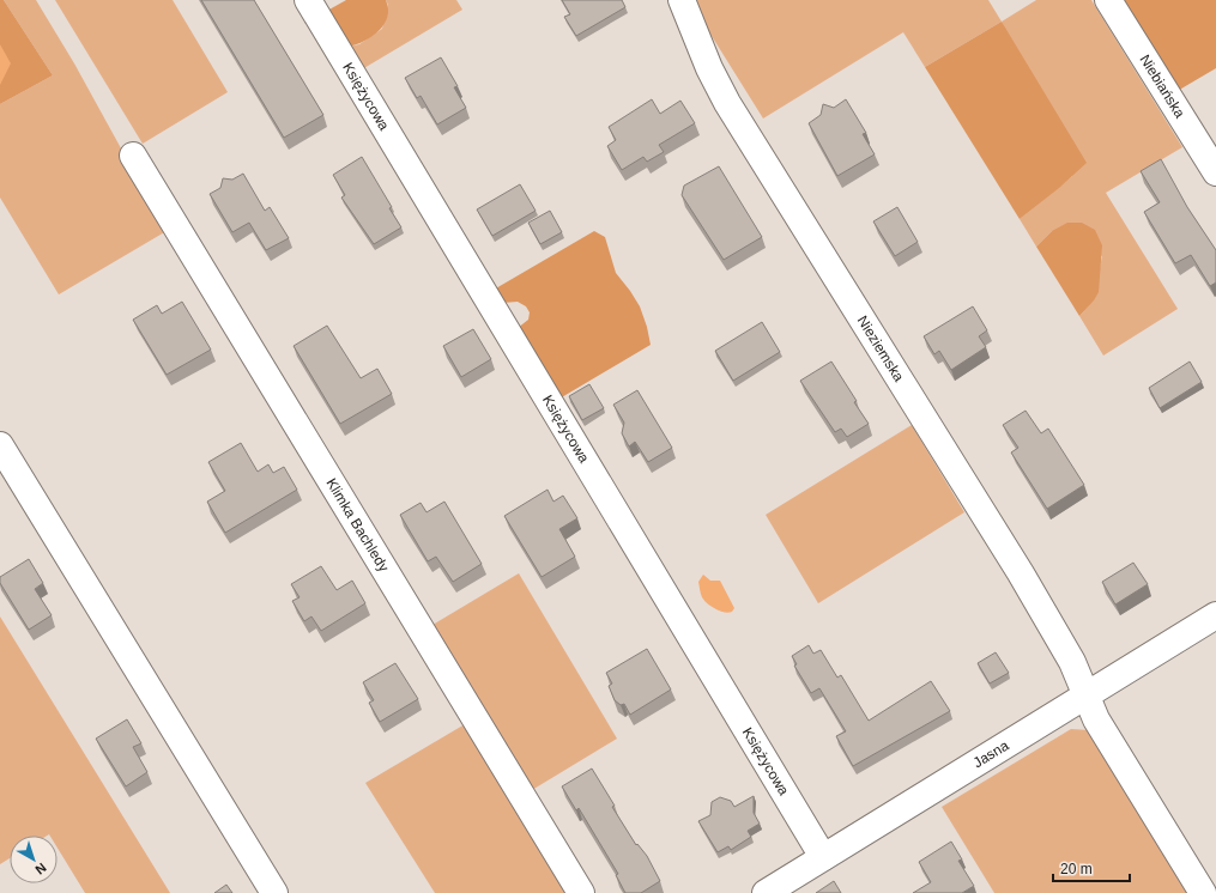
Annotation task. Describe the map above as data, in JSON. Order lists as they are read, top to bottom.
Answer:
{
  "streets": {
    "street": [
      "Niebiańska",
      "Księżycowa",
      "Nieziemska",
      "Klimka Bachledy",
      "Jasna"
    ]
  },
  "crossings": [
    ["Księżycowa", "Jasna"],
    ["Nieziemska", "Jasna"]
  ],
  "scale_bar": "20 m",
  "north": "bottom right"
}
